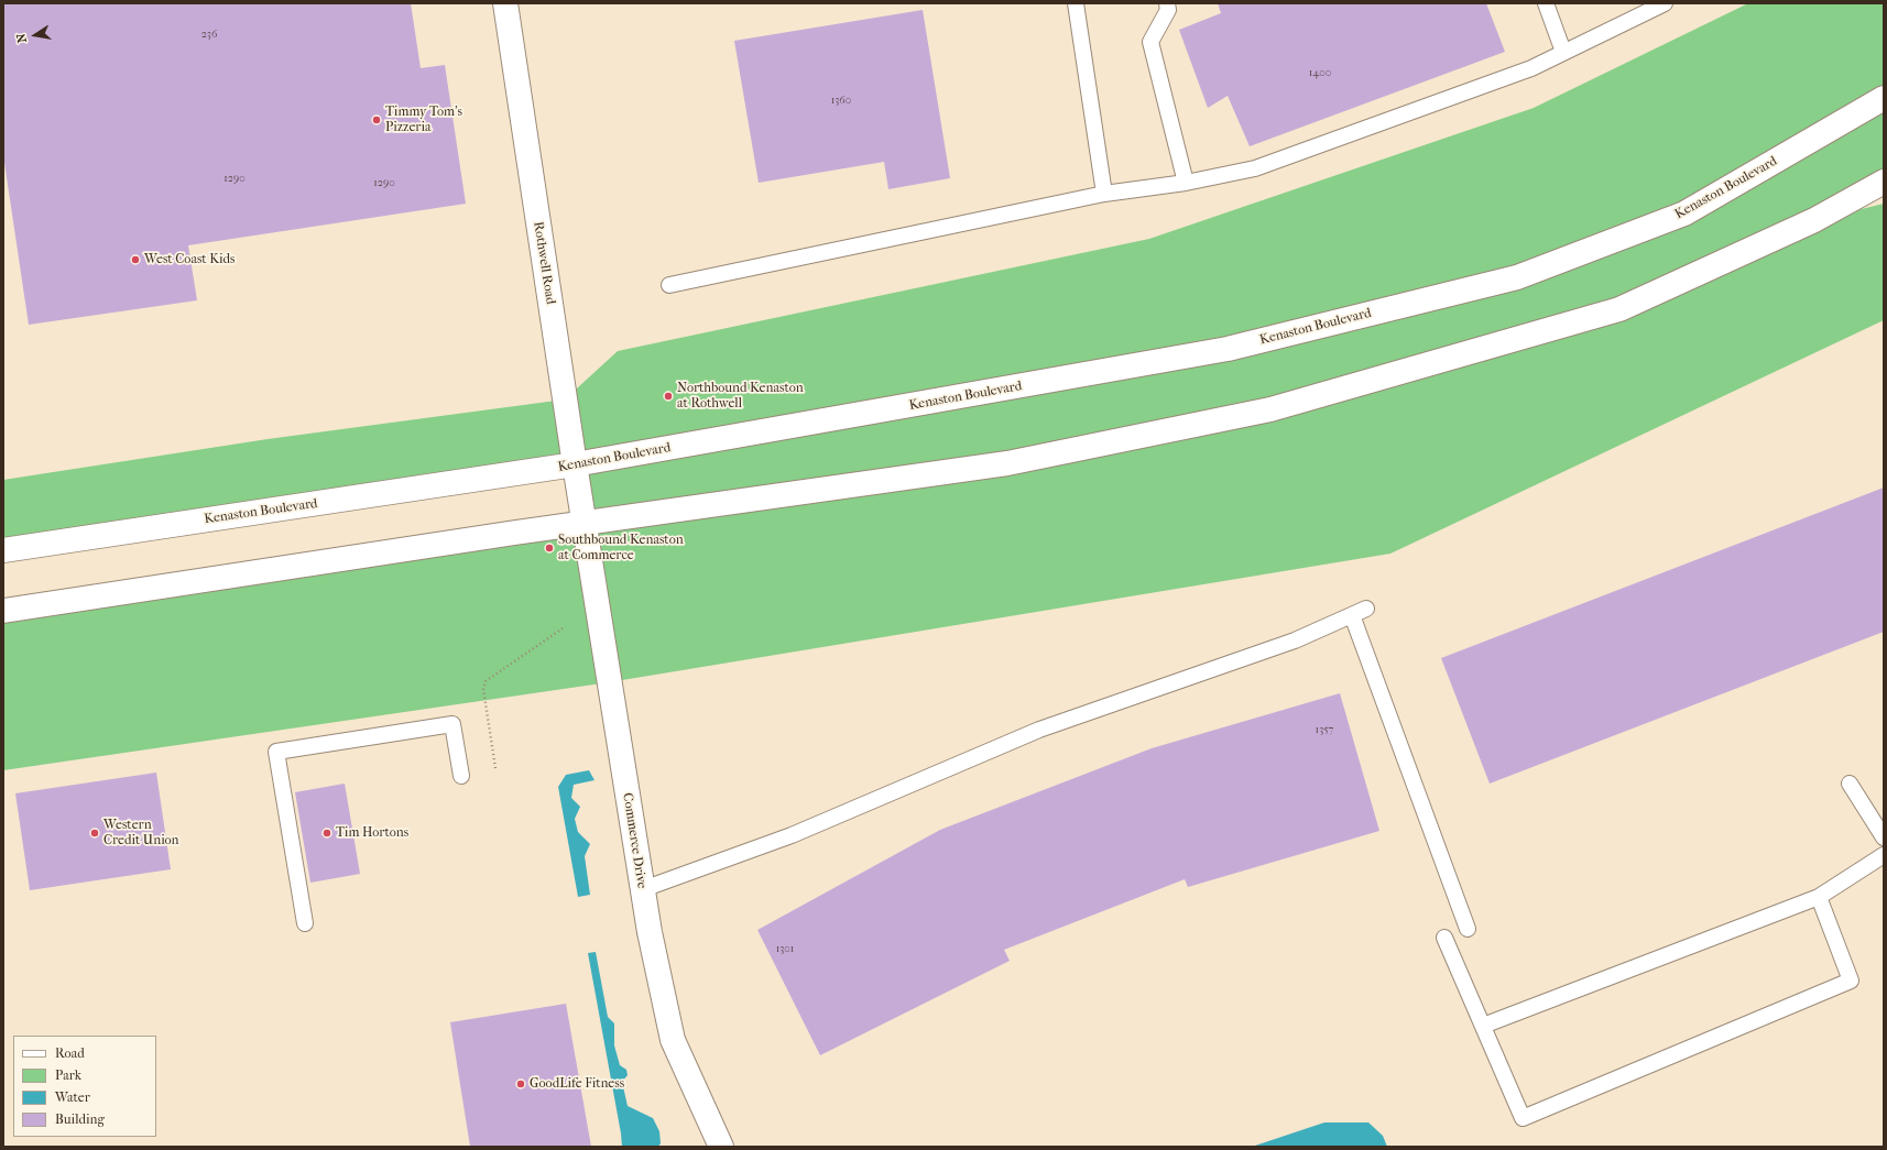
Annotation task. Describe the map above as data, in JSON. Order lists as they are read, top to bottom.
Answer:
{
  "streets": {
    "main road": ["Kenaston Boulevard", "Rothwell Road", "Commerce Drive"]
  },
  "crossings": [
    ["Kenaston Boulevard", "Rothwell Road"],
    ["Rothwell Road", "Commerce Drive"]
  ],
  "places": [
    "Timmy Tom's Pizzeria",
    "West Coast Kids",
    "Northbound Kenaston at Rothwell",
    "Southbound Kenaston at Commerce",
    "Western Credit Union",
    "Tim Hortons",
    "GoodLife Fitness"
  ],
  "house_numbers": [
    "236",
    "1400",
    "1360",
    "1290",
    "1290",
    "1357",
    "1301"
  ],
  "legend": [
    "Road",
    "Park",
    "Water",
    "Building"
  ],
  "north": "left"
}
